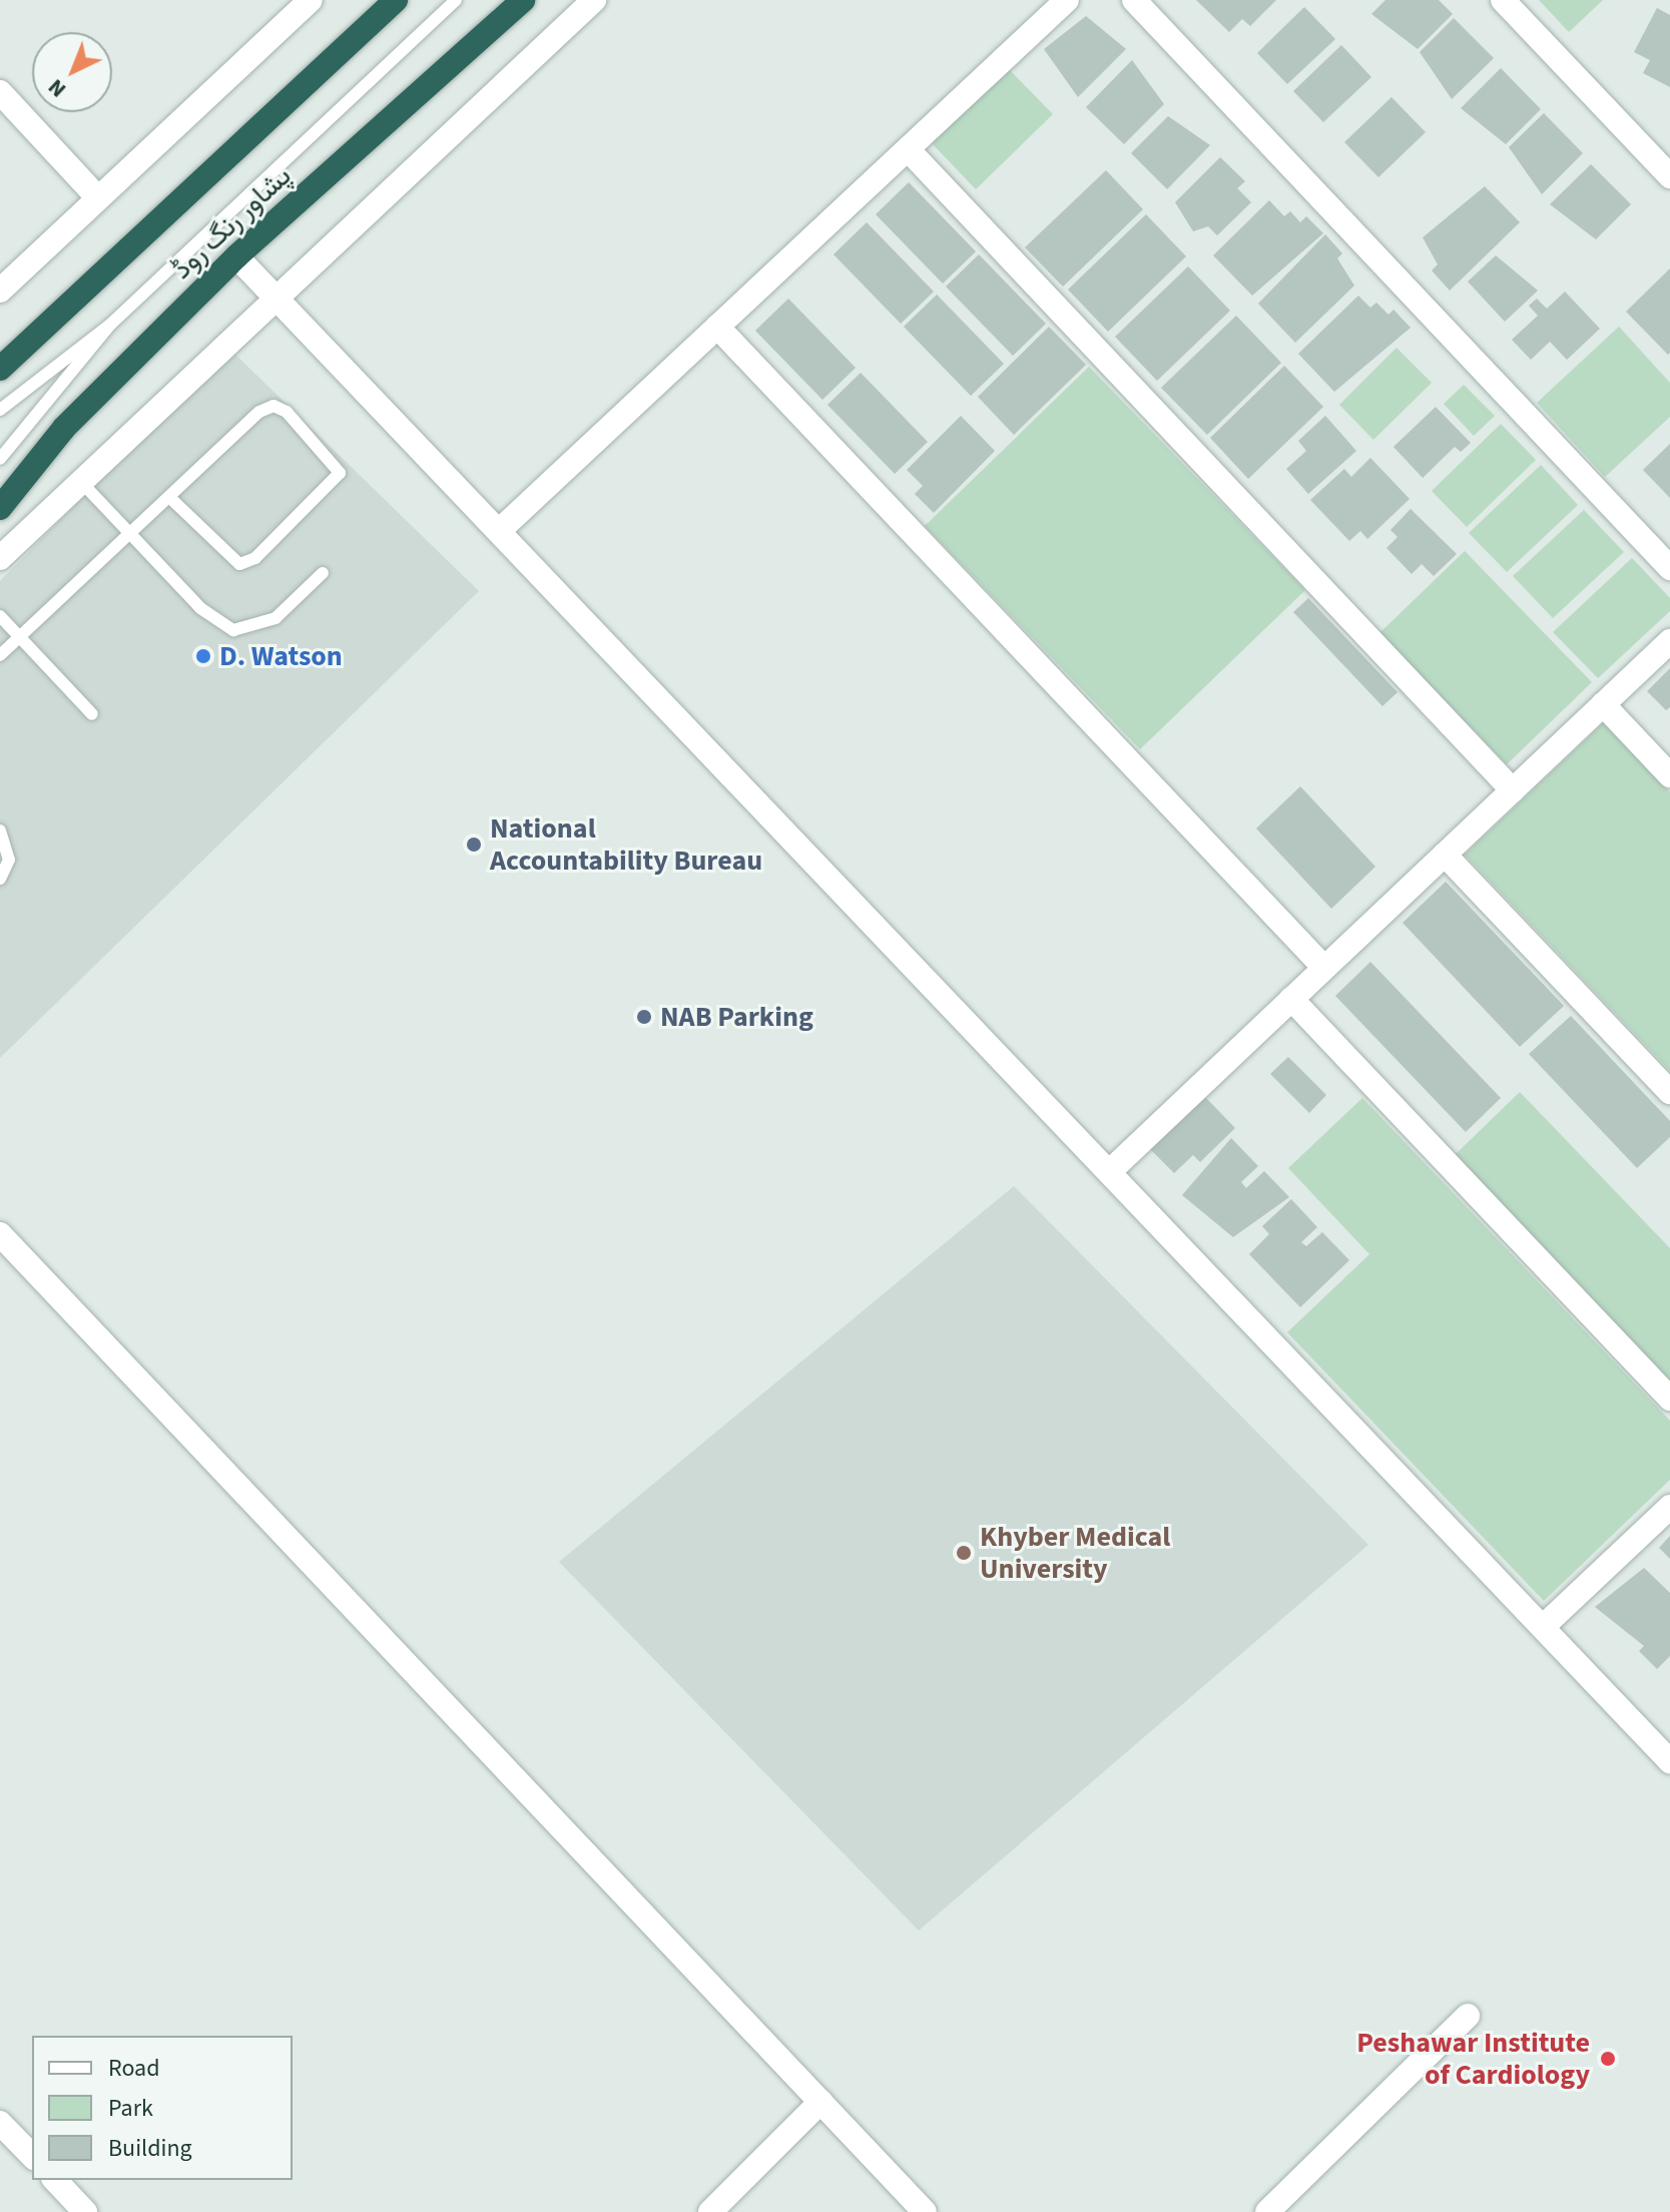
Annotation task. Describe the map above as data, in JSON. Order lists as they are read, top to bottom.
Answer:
{
  "streets": {
    "highway": ["پشاور رنگ روڈ"]
  },
  "places": [
    "D. Watson",
    "National Accountability Bureau",
    "NAB Parking",
    "Khyber Medical University",
    "Peshawar Institute of Cardiology"
  ],
  "legend": ["Road", "Park", "Building"],
  "north": "bottom left"
}
